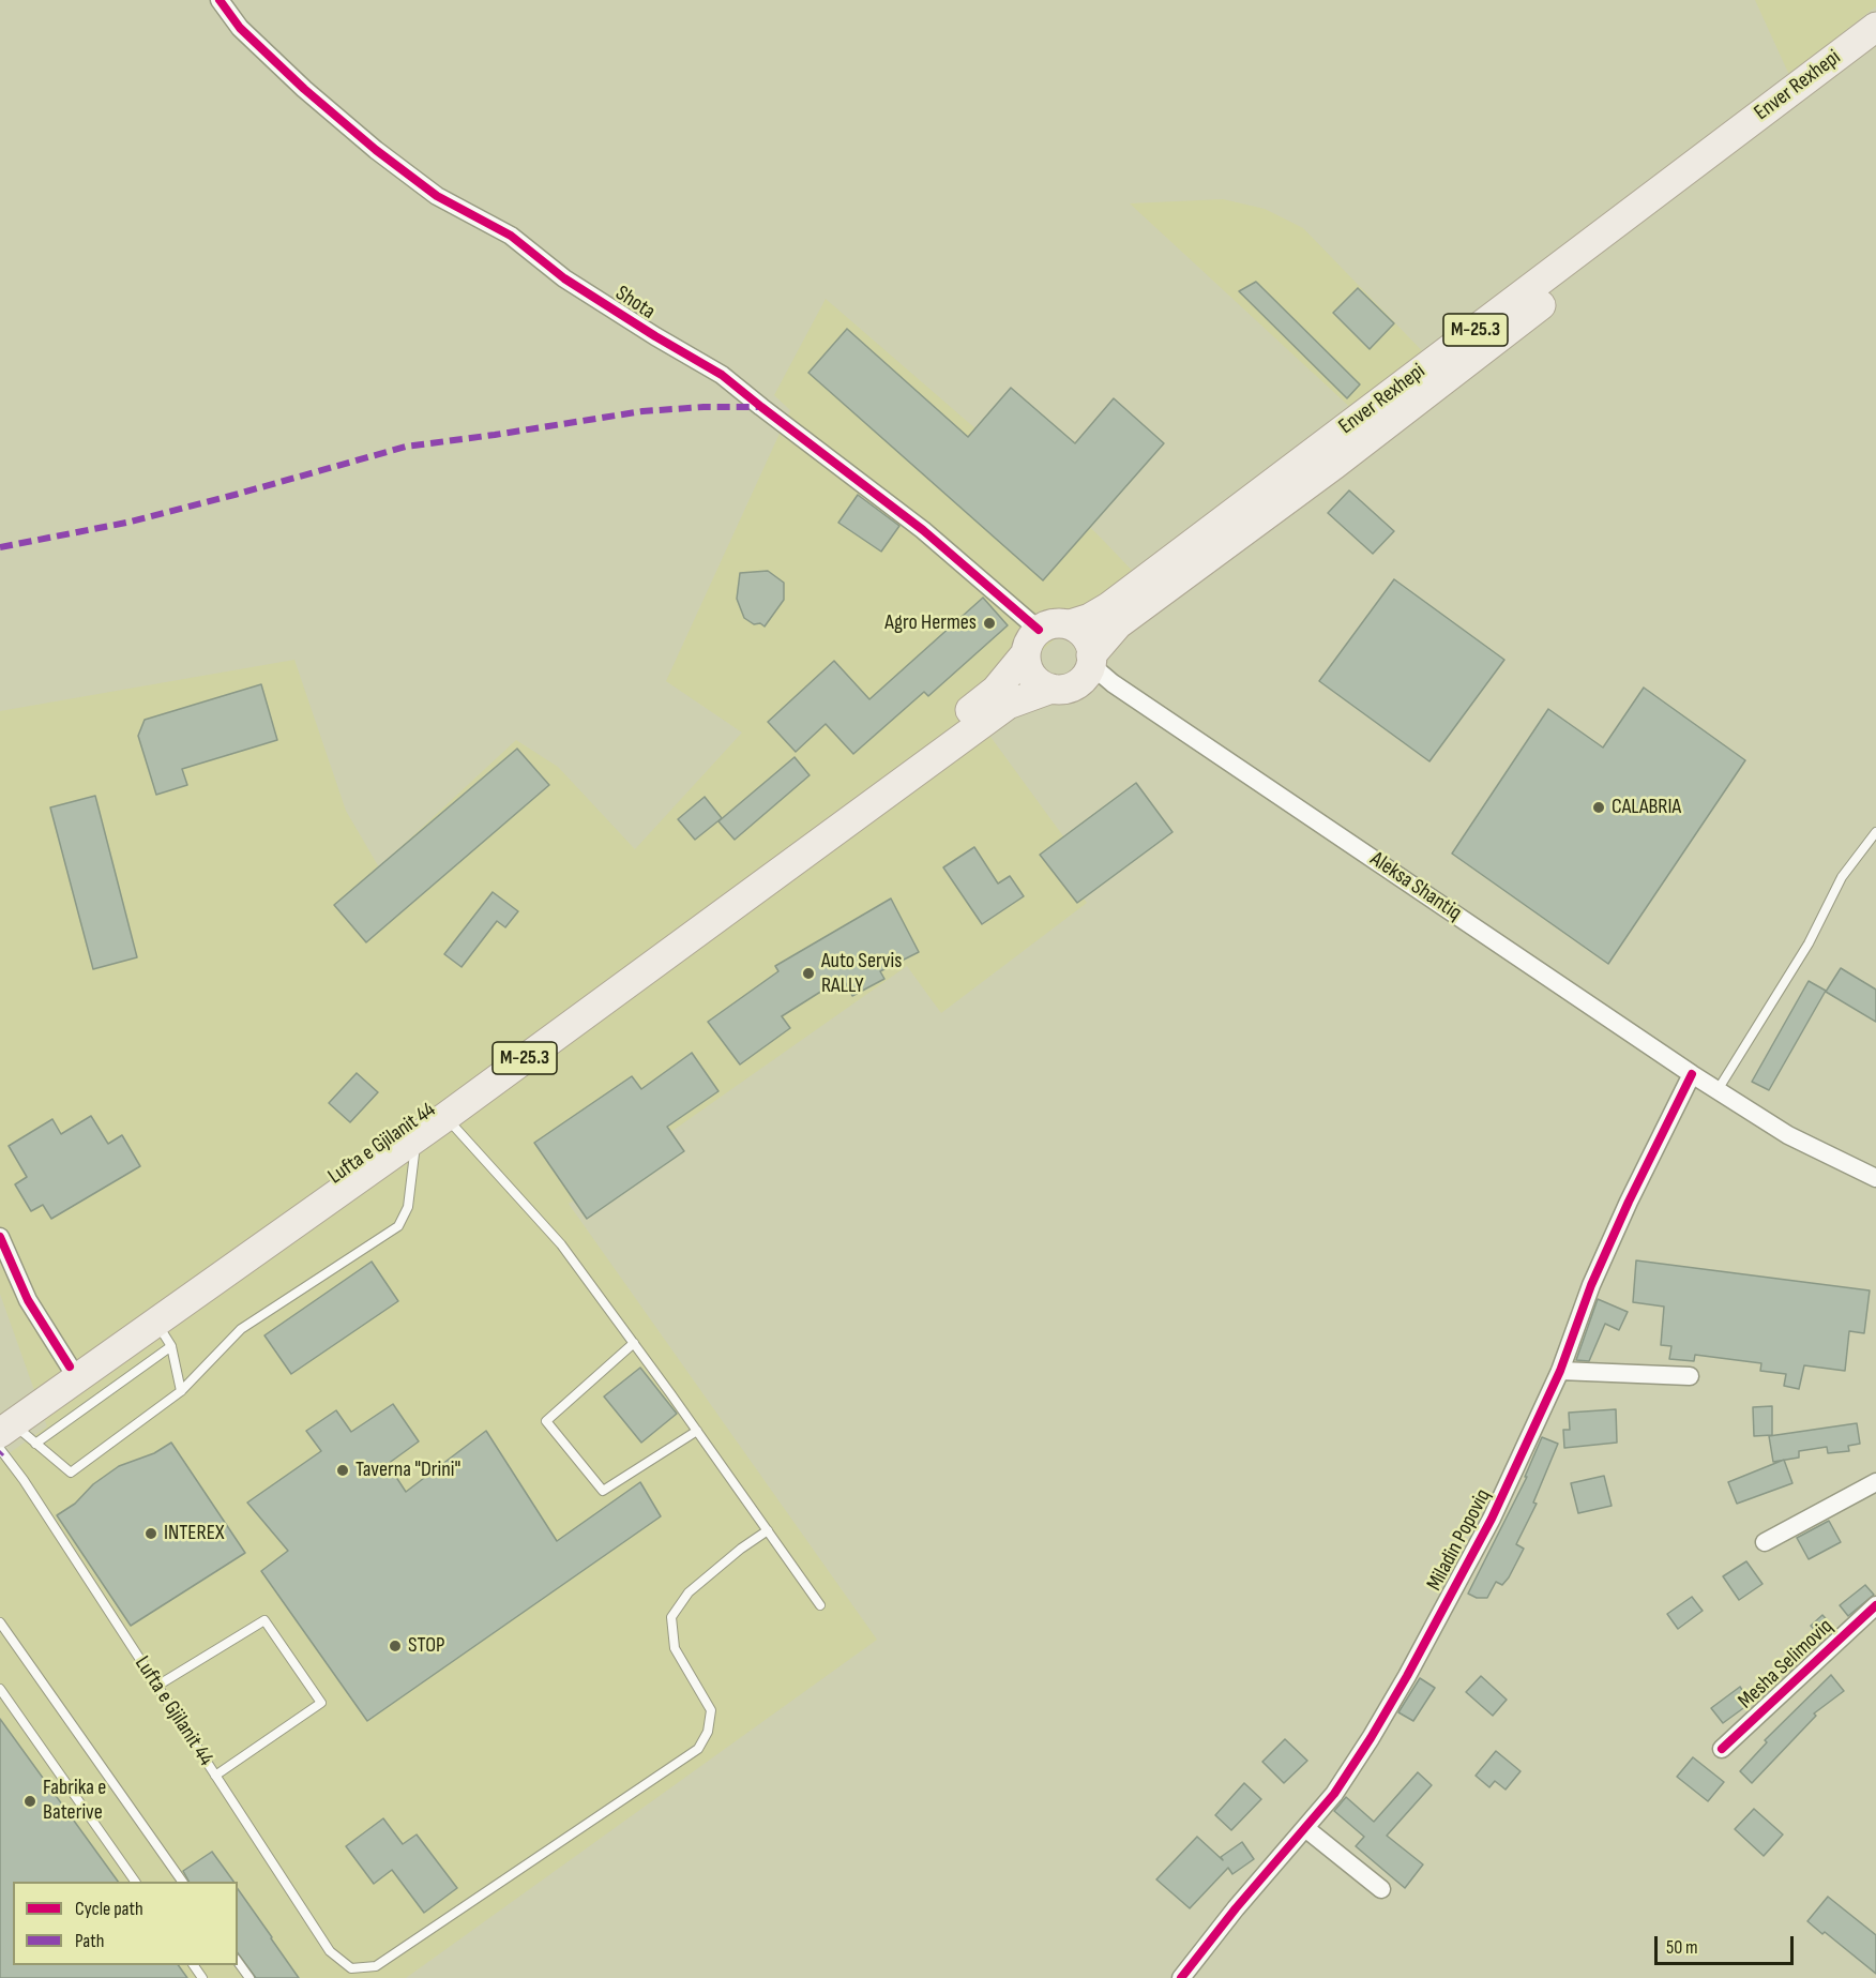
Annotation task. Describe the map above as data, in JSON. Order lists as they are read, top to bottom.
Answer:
{
  "streets": {
    "main road": ["Enver Rexhepi", "M-25.3", "Lufta e Gjilanit 44"],
    "street": [
      "Shota",
      "Aleksa Shantiq",
      "Miladin Popoviq",
      "Mesha Selimoviq"
    ]
  },
  "crossings": [
    ["Enver Rexhepi", "Shota"],
    ["Enver Rexhepi", "M-25.3"],
    ["Enver Rexhepi", "Aleksa Shantiq"],
    ["Enver Rexhepi", "Lufta e Gjilanit 44"],
    ["Shota", "M-25.3"],
    ["Shota", "Aleksa Shantiq"],
    ["Shota", "Lufta e Gjilanit 44"],
    ["M-25.3", "Aleksa Shantiq"],
    ["M-25.3", "Lufta e Gjilanit 44"],
    ["Aleksa Shantiq", "Lufta e Gjilanit 44"],
    ["Aleksa Shantiq", "Miladin Popoviq"]
  ],
  "places": [
    "Agro Hermes",
    "CALABRIA",
    "Auto Servis RALLY",
    "Taverna \"Drini\"",
    "INTEREX",
    "STOP",
    "Fabrika e Baterive"
  ],
  "legend": ["Cycle path", "Path"],
  "scale_bar": "50 m"
}
